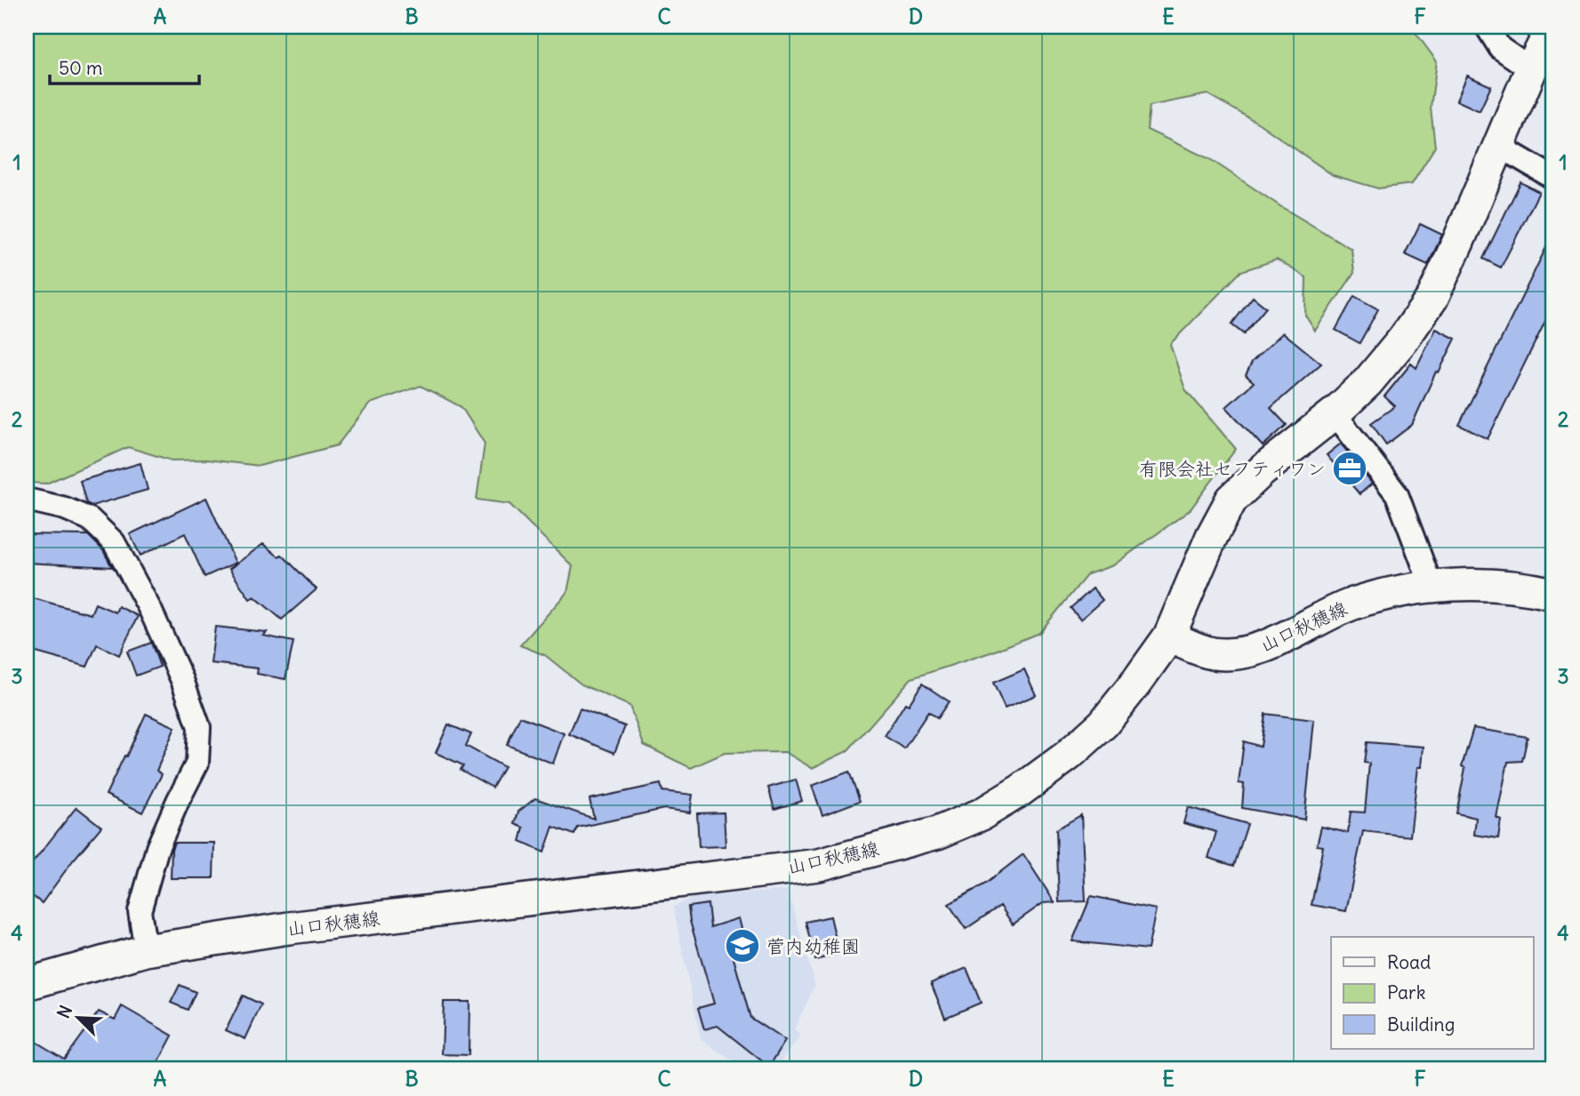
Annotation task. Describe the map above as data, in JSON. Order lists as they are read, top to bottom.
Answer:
{
  "streets": {
    "main road": ["山口秋穂線"]
  },
  "places": {
    "office": ["有限会社セフティワン"],
    "school or university": ["菅内幼稚園"]
  },
  "legend": ["Road", "Park", "Building"],
  "scale_bar": "50 m",
  "north": "top left",
  "grid": {
    "columns": [
      "A",
      "B",
      "C",
      "D",
      "E",
      "F"
    ],
    "rows": [
      "1",
      "2",
      "3",
      "4"
    ]
  }
}
